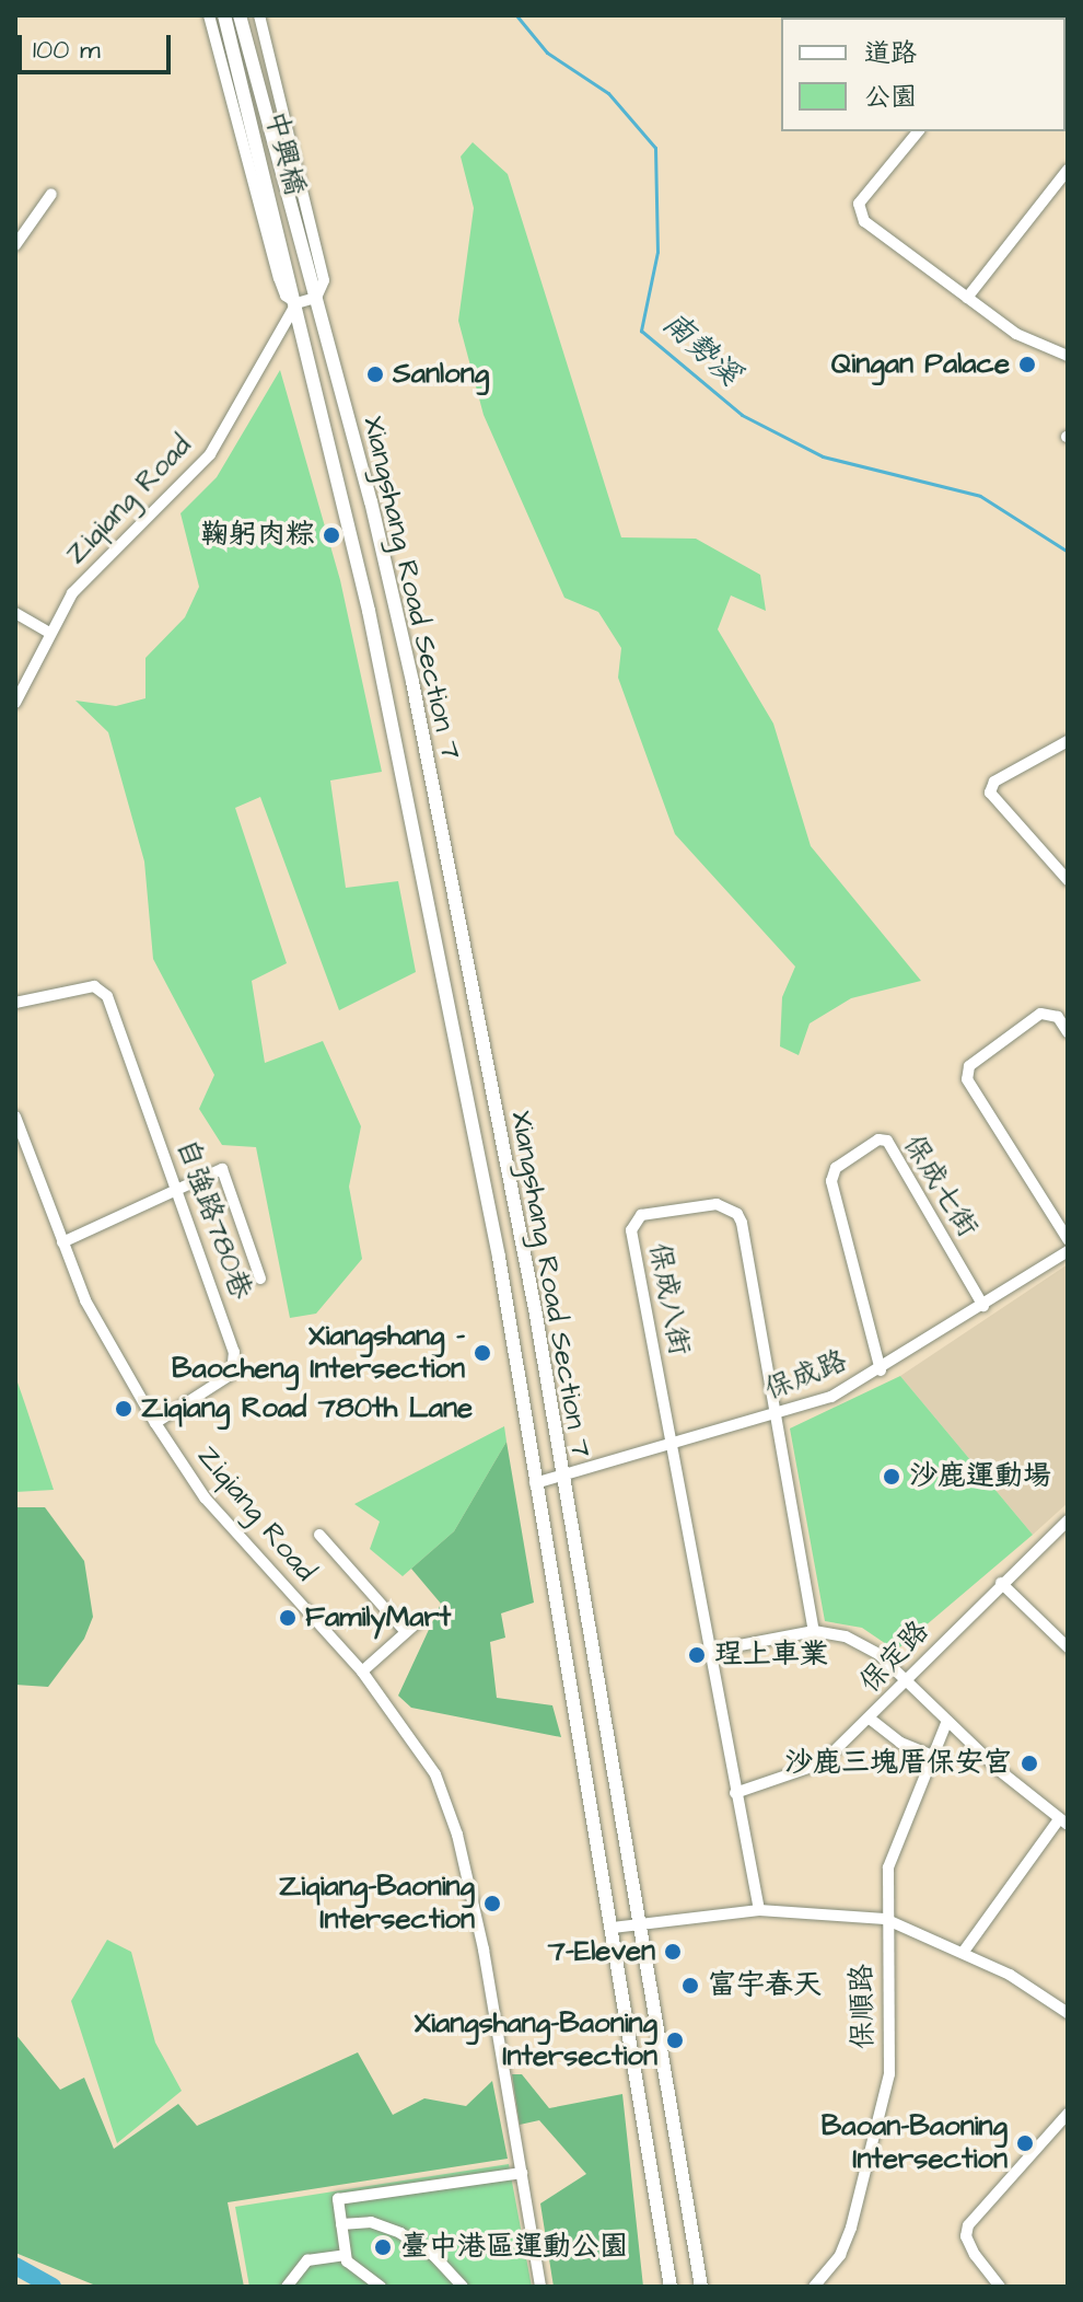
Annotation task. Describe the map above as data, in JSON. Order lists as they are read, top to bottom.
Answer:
{
  "streets": {
    "main road": ["中興橋", "Xiangshang Road Section 7"],
    "street": [
      "Ziqiang Road",
      "保成七街",
      "自強路780巷",
      "保成八街",
      "保成路",
      "保定路",
      "保順路"
    ]
  },
  "crossings": [
    ["中興橋", "Ziqiang Road"],
    ["中興橋", "Xiangshang Road Section 7"],
    ["Ziqiang Road", "Xiangshang Road Section 7"],
    ["Ziqiang Road", "自強路780巷"],
    ["Xiangshang Road Section 7", "保成路"],
    ["保成七街", "保成路"],
    ["保成八街", "保成路"],
    ["保成八街", "保定路"]
  ],
  "water": ["南勢溪"],
  "places": [
    "Qingan Palace",
    "Sanlong",
    "鞠躬肉粽",
    "Xiangshang - Baocheng Intersection",
    "Ziqiang Road 780th Lane",
    "沙鹿運動場",
    "FamilyMart",
    "珵上車業",
    "沙鹿三塊厝保安宮",
    "Ziqiang-Baoning Intersection",
    "7-Eleven",
    "富宇春天",
    "Xiangshang-Baoning Intersection",
    "Baoan-Baoning Intersection",
    "臺中港區運動公園"
  ],
  "legend": ["道路", "公園"],
  "scale_bar": "100 m"
}
